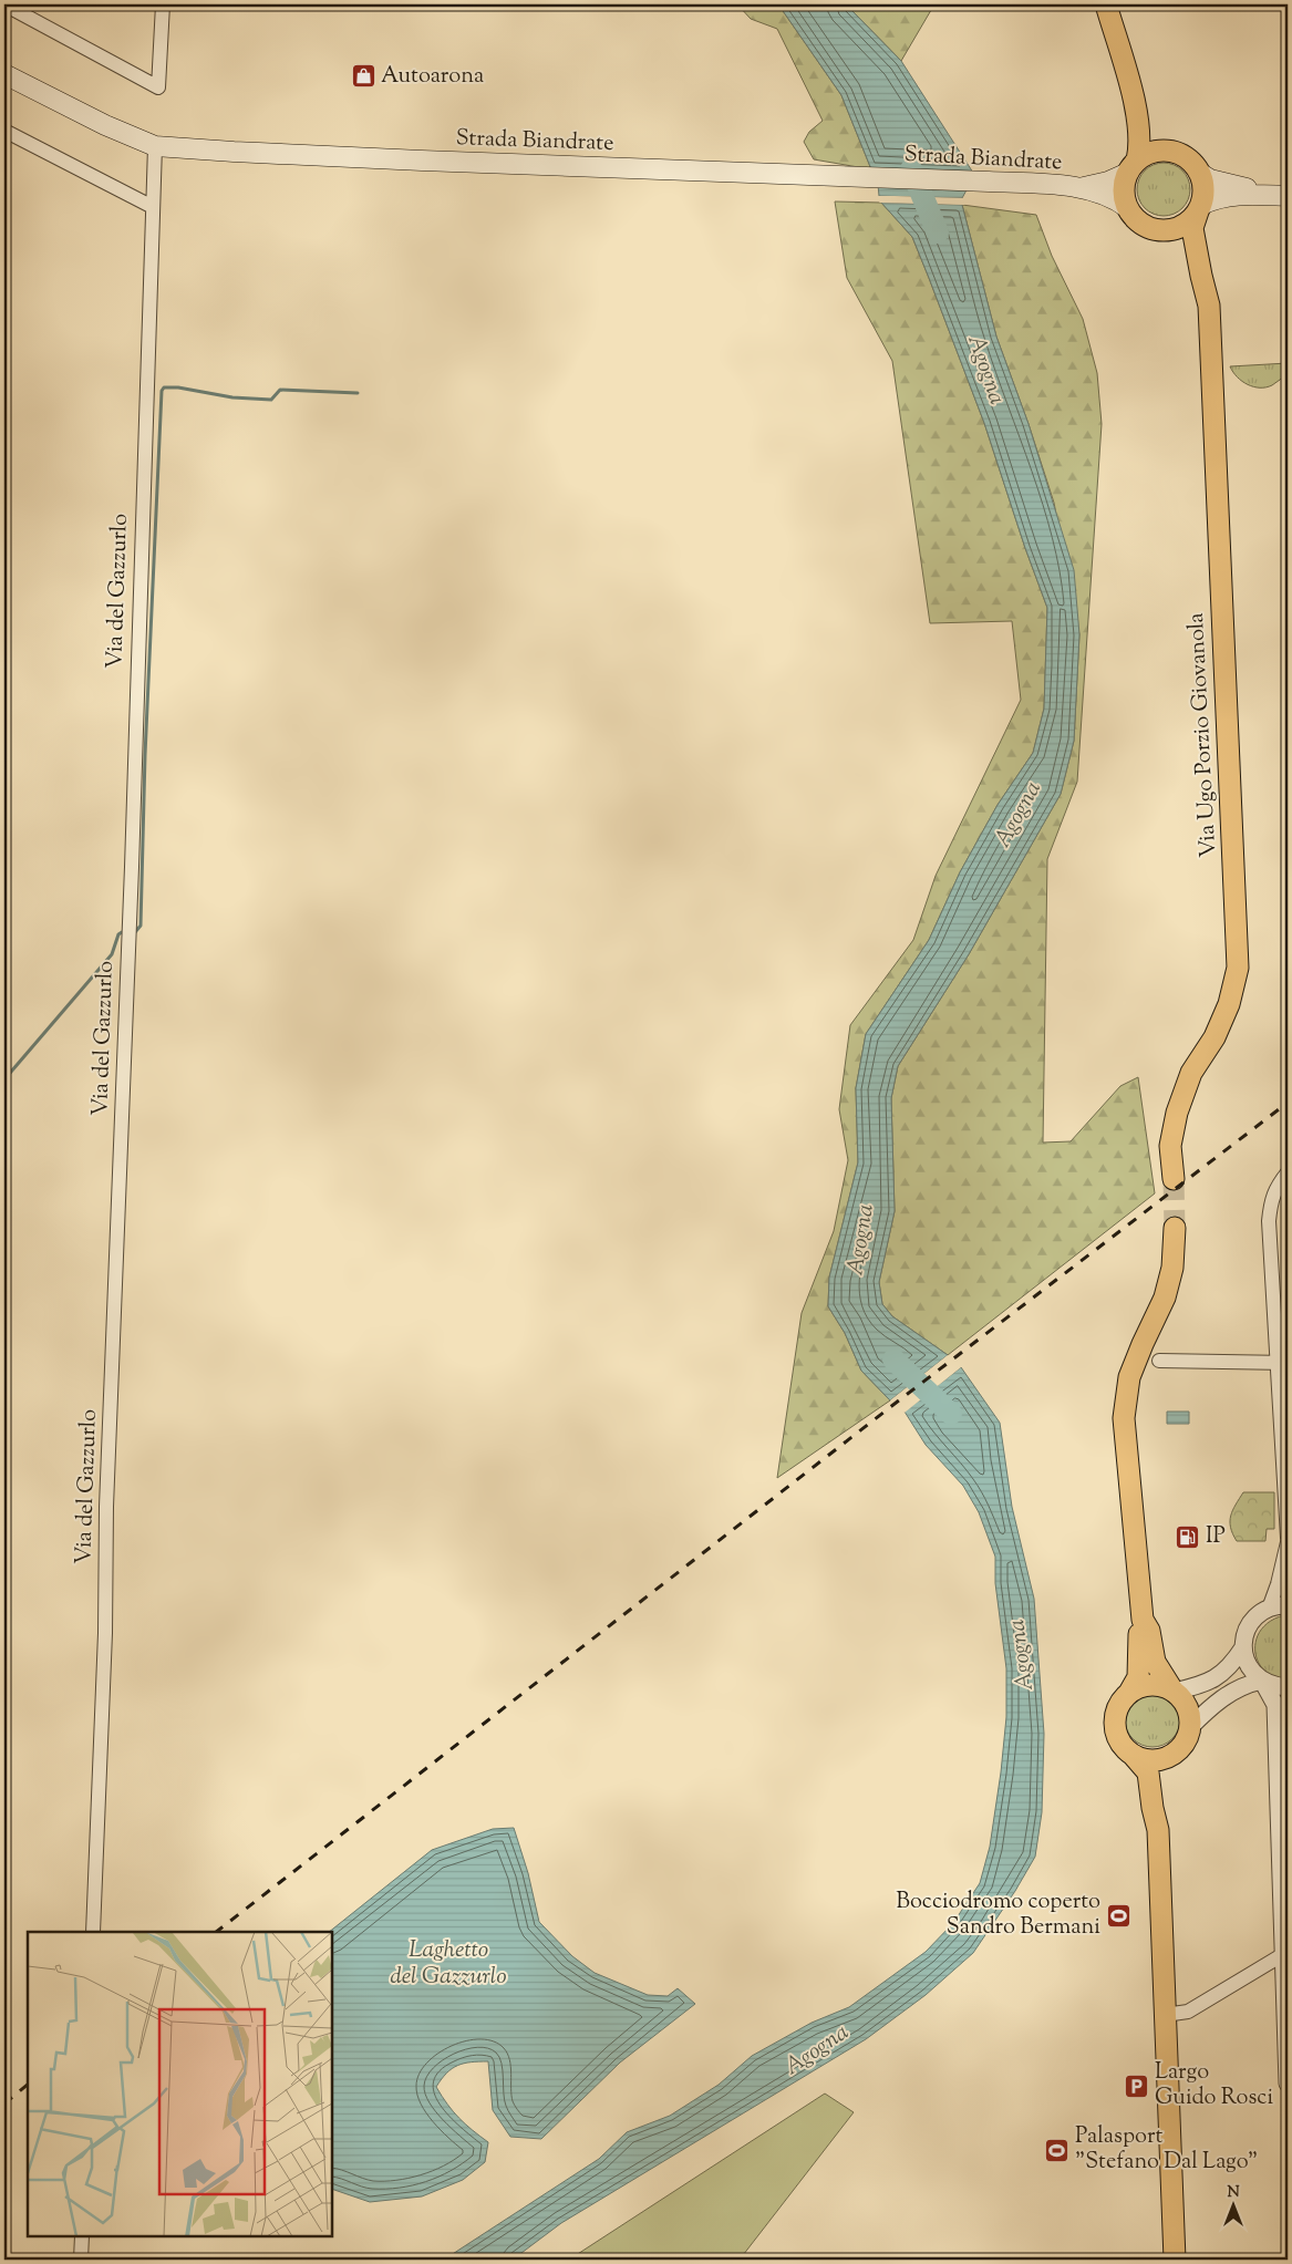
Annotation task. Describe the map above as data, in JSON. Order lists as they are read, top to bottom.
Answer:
{
  "streets": {
    "main road": ["Strada Biandrate", "Via Ugo Porzio Giovanola"],
    "street": ["Via del Gazzurlo"]
  },
  "crossings": [
    ["Strada Biandrate", "Via del Gazzurlo"],
    ["Strada Biandrate", "Via Ugo Porzio Giovanola"]
  ],
  "water": ["Agogna", "Laghetto del Gazzurlo"],
  "places": {
    "shop": ["Autoarona"],
    "fuel station": ["IP"],
    "sports": ["Bocciodromo coperto Sandro Bermani", "Palasport \"Stefano Dal Lago\""],
    "parking": ["Largo Guido Rosci"]
  },
  "north": "top"
}
